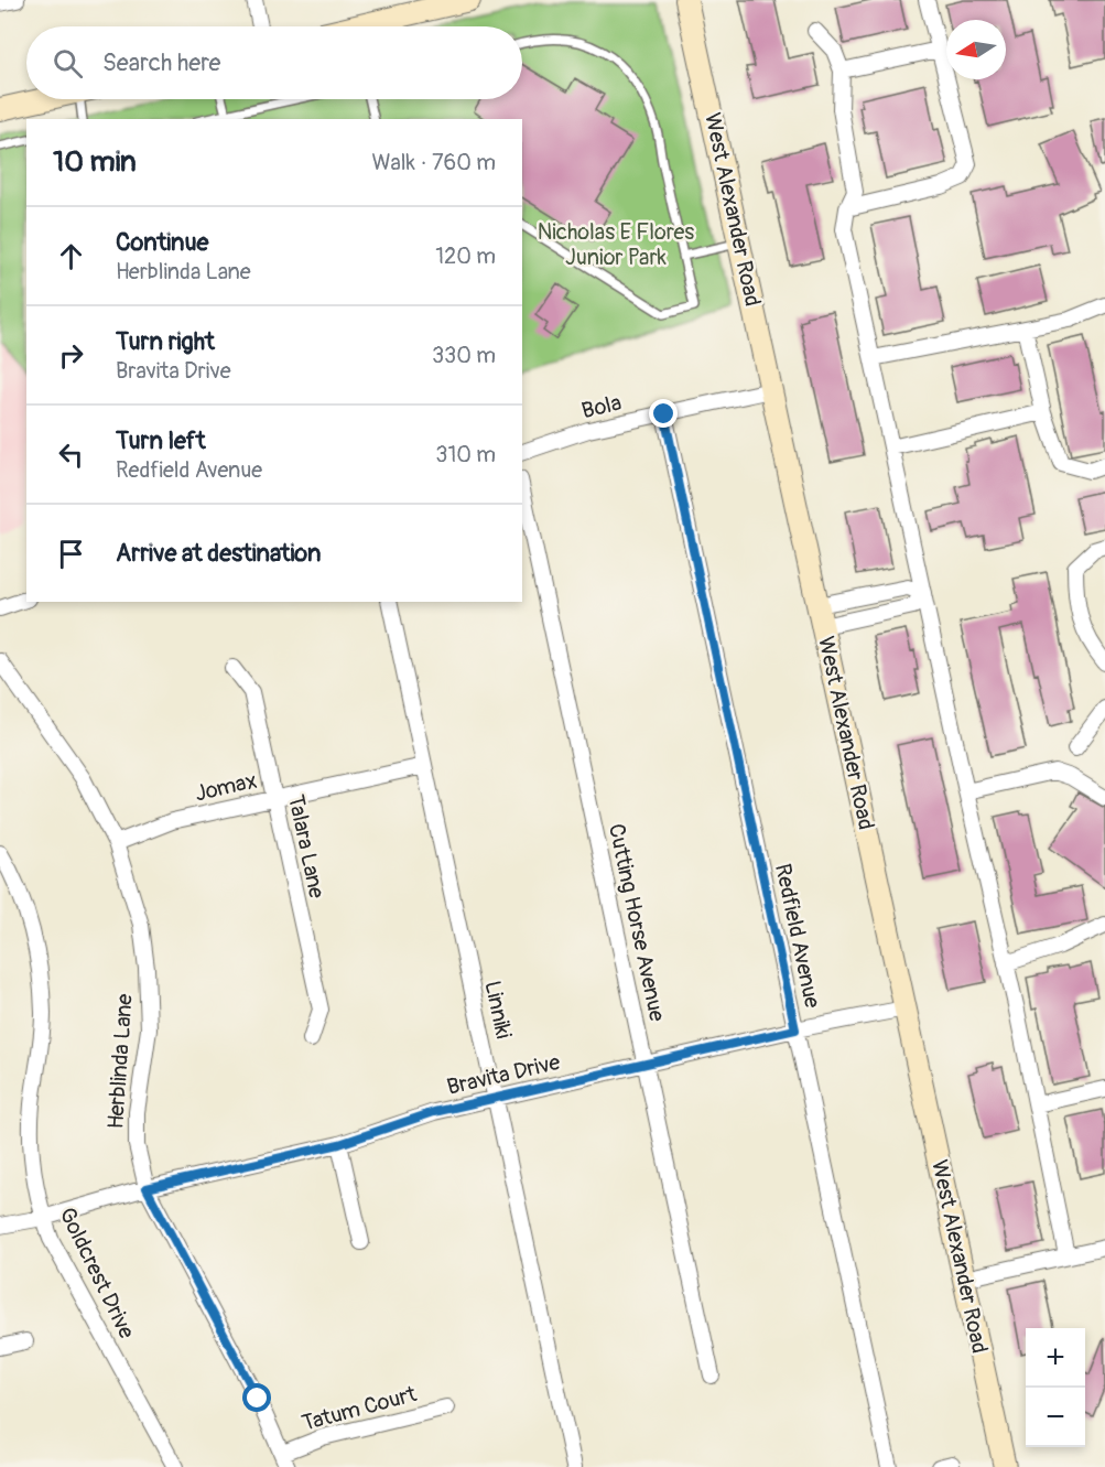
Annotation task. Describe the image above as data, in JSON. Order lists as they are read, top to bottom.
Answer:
{
  "streets": {
    "main road": ["West Alexander Road"],
    "street": [
      "Bola",
      "Jomax",
      "Talara Lane",
      "Cutting Horse Avenue",
      "Redfield Avenue",
      "Linniki",
      "Herblinda Lane",
      "Bravita Drive",
      "Goldcrest Drive",
      "Tatum Court"
    ]
  },
  "crossings": [
    ["West Alexander Road", "Bola"],
    ["West Alexander Road", "Bravita Drive"],
    ["Bola", "Redfield Avenue"],
    ["Jomax", "Talara Lane"],
    ["Jomax", "Linniki"],
    ["Jomax", "Herblinda Lane"],
    ["Cutting Horse Avenue", "Bravita Drive"],
    ["Redfield Avenue", "Bravita Drive"],
    ["Linniki", "Bravita Drive"],
    ["Herblinda Lane", "Bravita Drive"],
    ["Herblinda Lane", "Tatum Court"],
    ["Bravita Drive", "Goldcrest Drive"]
  ],
  "parks": ["Nicholas E Flores Junior Park"],
  "north": "left",
  "page": {
    "search": "Search here",
    "heading": ["10 min", "Walk · 760 m"],
    "list": [
      ["Continue", "Herblinda Lane", "120 m"],
      ["Turn right", "Bravita Drive", "330 m"],
      ["Turn left", "Redfield Avenue", "310 m"],
      "Arrive at destination"
    ],
    "map_buttons": ["+", "−"]
  }
}
